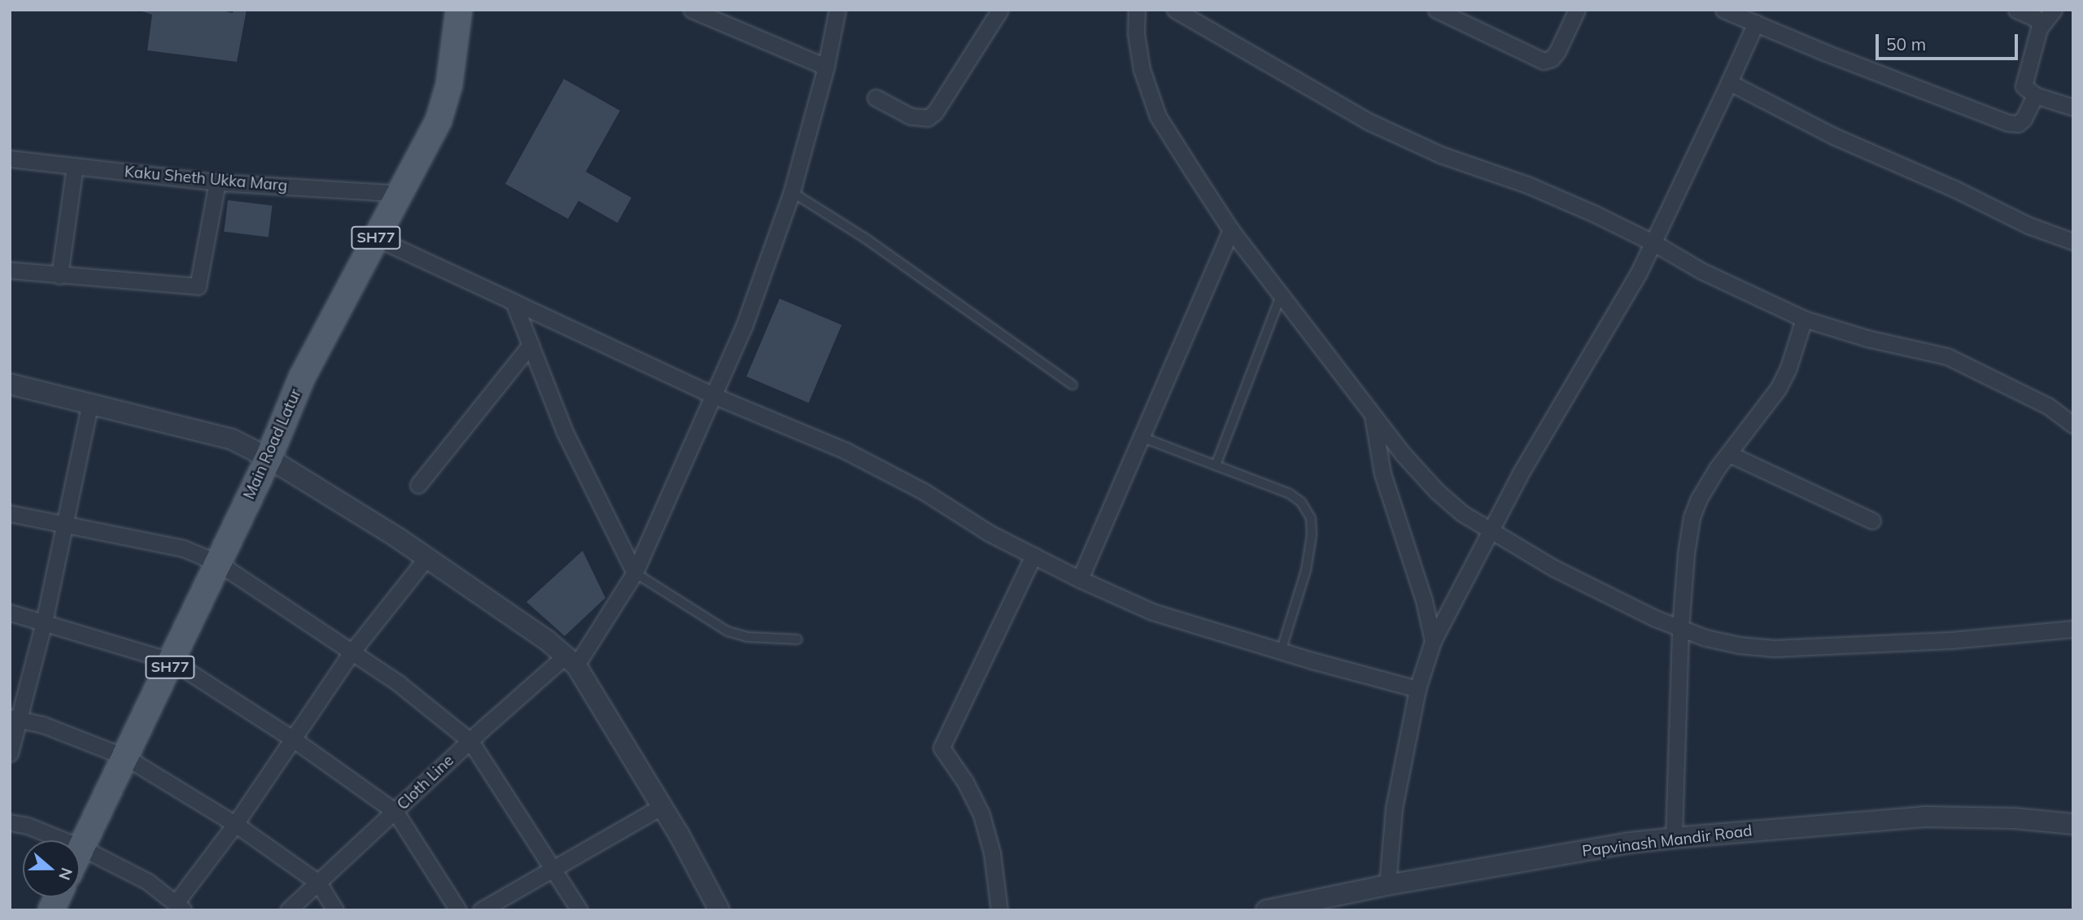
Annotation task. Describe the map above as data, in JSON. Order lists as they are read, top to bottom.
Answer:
{
  "streets": {
    "main road": ["SH77", "Main Road Latur"],
    "street": ["Kaku Sheth Ukka Marg", "Cloth Line", "Papvinash Mandir Road"]
  },
  "crossings": [
    ["Kaku Sheth Ukka Marg", "Main Road Latur"]
  ],
  "scale_bar": "50 m",
  "north": "right"
}
